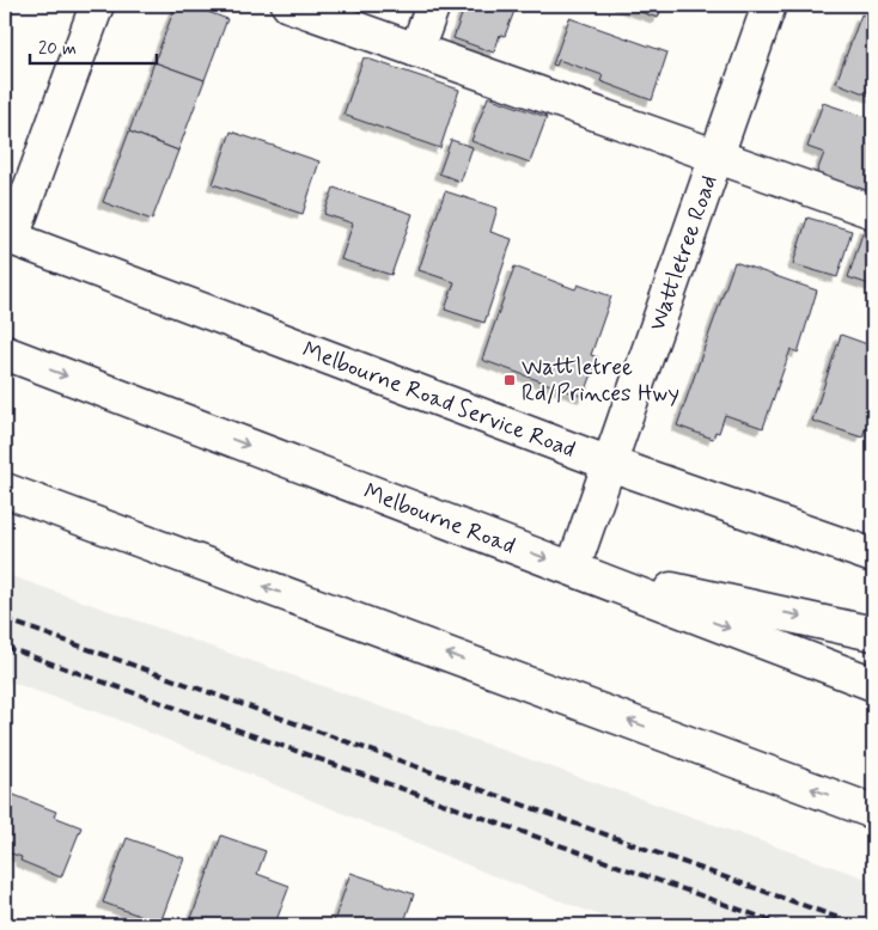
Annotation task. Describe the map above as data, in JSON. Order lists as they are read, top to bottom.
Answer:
{
  "streets": {
    "main road": ["Wattletree Road", "Melbourne Road Service Road", "Melbourne Road"]
  },
  "crossings": [
    ["Wattletree Road", "Melbourne Road Service Road"],
    ["Wattletree Road", "Melbourne Road"]
  ],
  "places": {
    "transit": ["Wattletree Rd/Princes Hwy"]
  },
  "scale_bar": "20 m"
}
